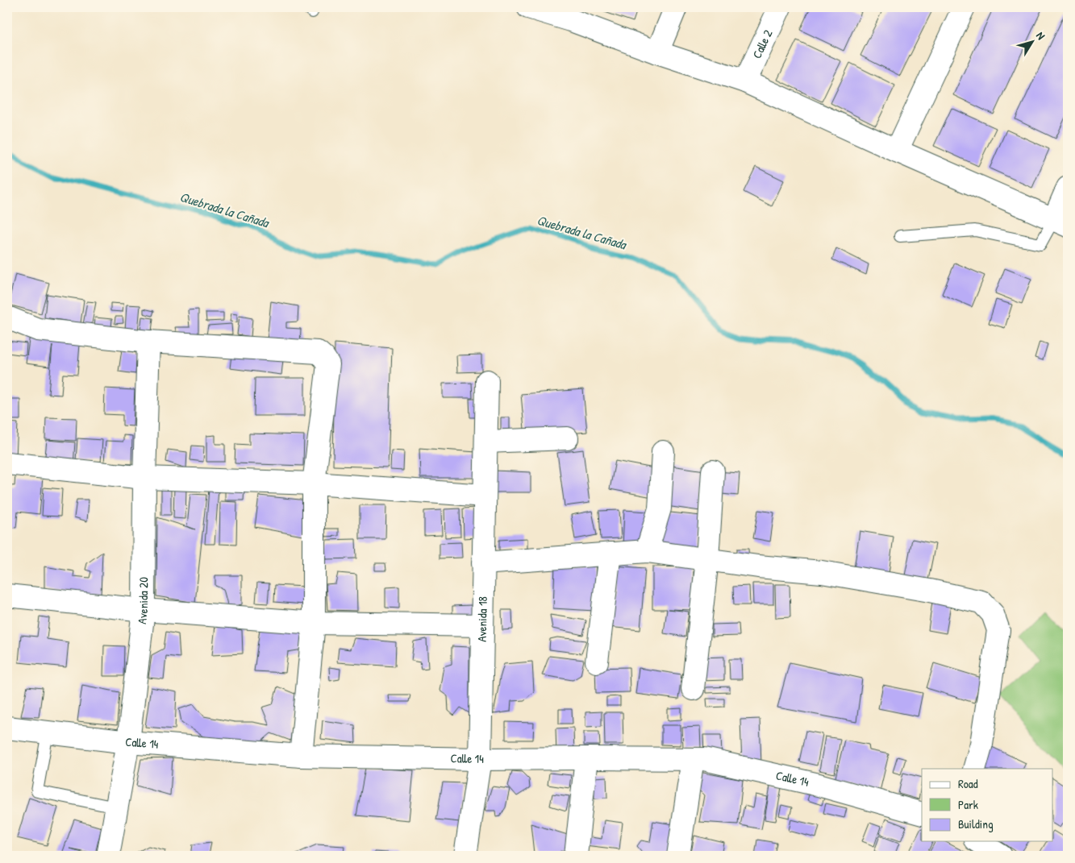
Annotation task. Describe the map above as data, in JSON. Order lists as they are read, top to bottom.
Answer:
{
  "streets": {
    "street": [
      "Calle 2",
      "Avenida 20",
      "Avenida 18",
      "Calle 14"
    ]
  },
  "crossings": [
    ["Avenida 20", "Calle 14"],
    ["Avenida 18", "Calle 14"]
  ],
  "water": ["Quebrada la Cañada"],
  "legend": ["Road", "Park", "Building"],
  "north": "top right"
}
